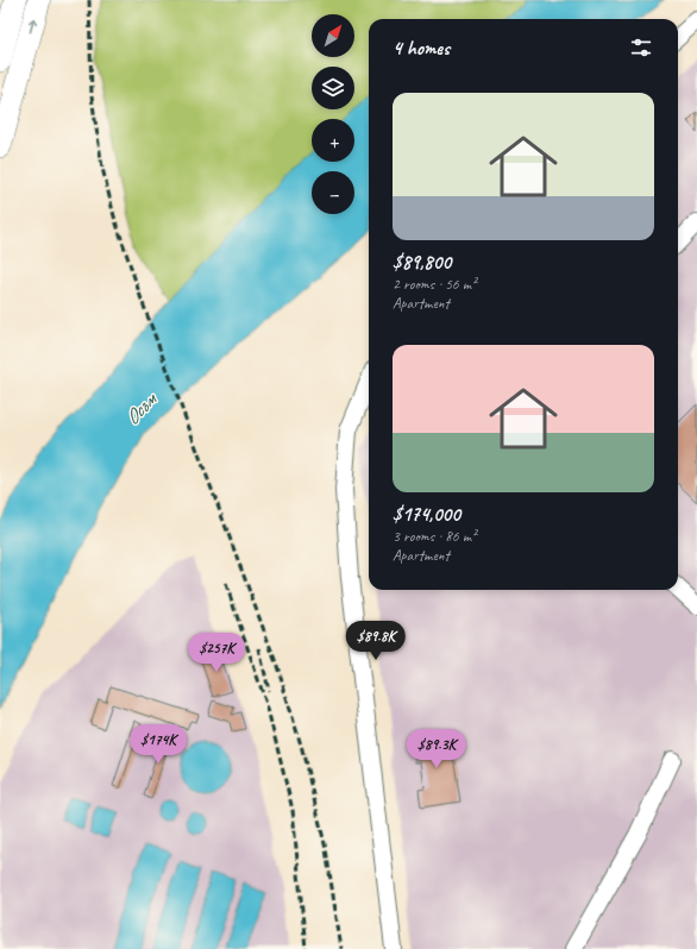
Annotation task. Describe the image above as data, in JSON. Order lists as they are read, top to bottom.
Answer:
{
  "water": ["Осъм"],
  "north": "top right",
  "page": {
    "map_buttons": ["+", "−"],
    "heading": "4 homes",
    "list": [
      {
        "name": "$89,800",
        "note": "2 rooms · 56 m² · Apartment"
      },
      {
        "name": "$174,000",
        "note": "3 rooms · 86 m² · Apartment"
      }
    ],
    "price": [
      "$89.8K",
      "$257K",
      "$174K",
      "$89.3K"
    ]
  }
}
